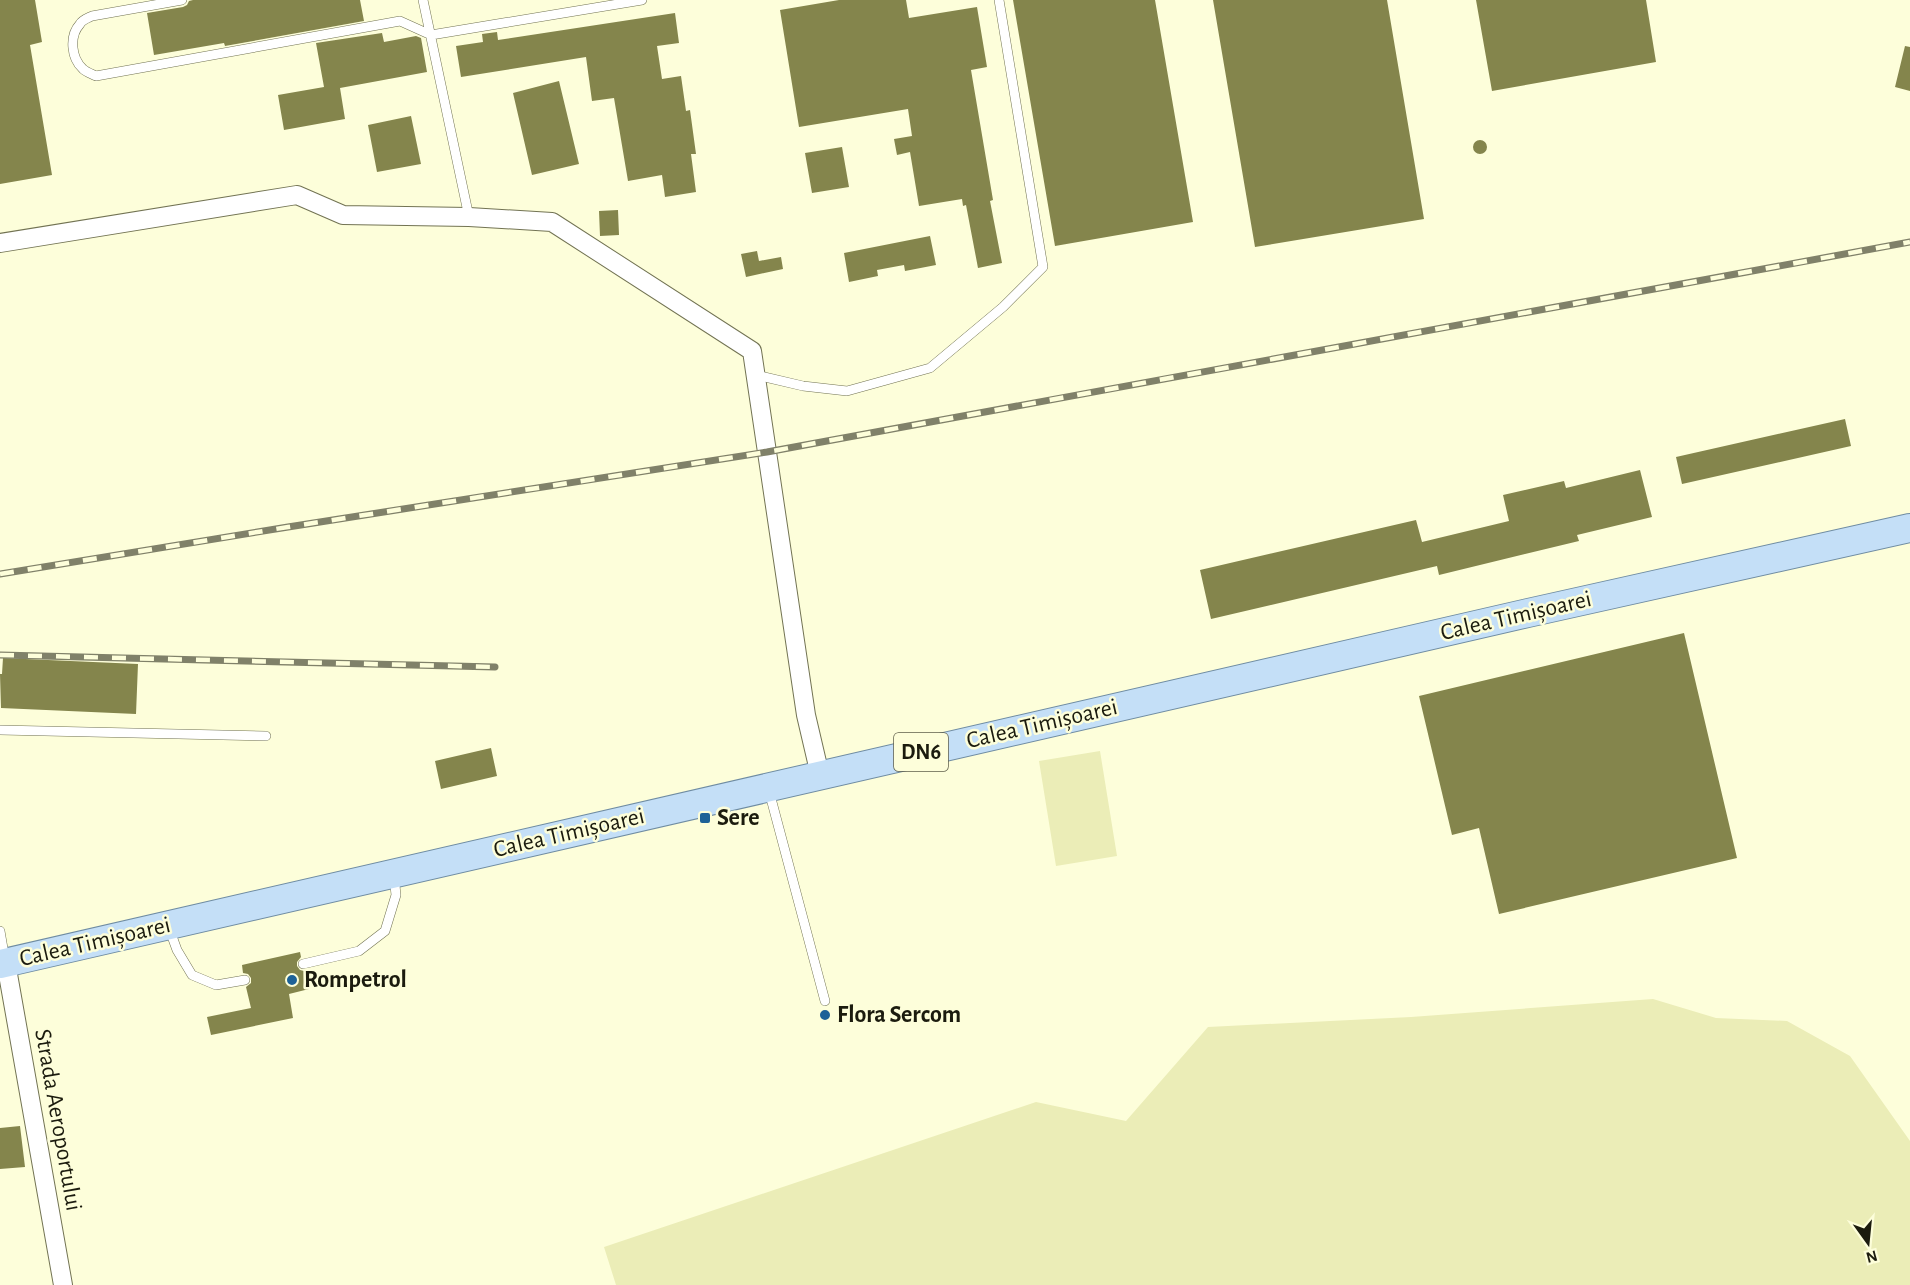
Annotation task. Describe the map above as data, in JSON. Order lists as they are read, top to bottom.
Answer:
{
  "streets": {
    "main road": ["Calea Timișoarei", "DN6"],
    "street": ["Strada Aeroportului"]
  },
  "crossings": [
    ["Calea Timișoarei", "Strada Aeroportului"]
  ],
  "places": {
    "transit": ["Sere"],
    "other": ["Rompetrol", "Flora Sercom"]
  },
  "north": "bottom"
}
